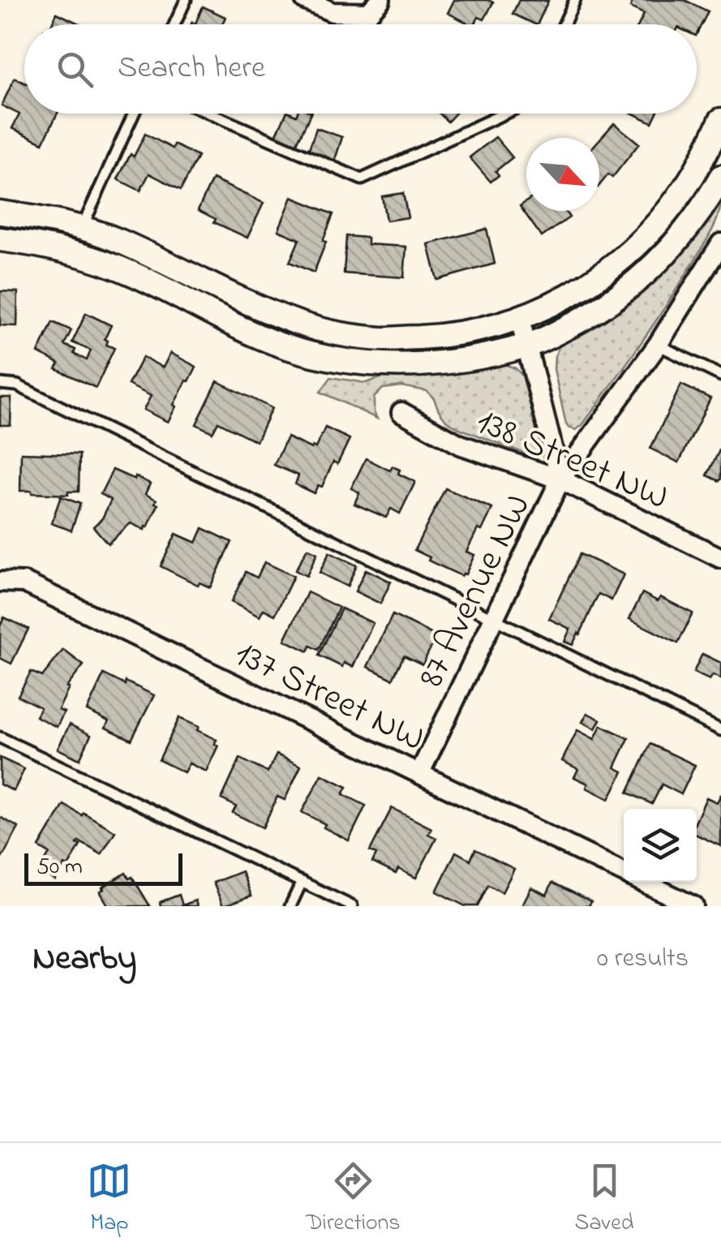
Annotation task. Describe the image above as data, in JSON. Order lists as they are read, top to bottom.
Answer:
{
  "streets": {
    "street": ["138 Street NW", "87 Avenue NW", "137 Street NW"]
  },
  "crossings": [
    ["138 Street NW", "87 Avenue NW"],
    ["87 Avenue NW", "137 Street NW"]
  ],
  "scale_bar": "50 m",
  "north": "bottom right",
  "page": {
    "search": "Search here",
    "scale": "50 m",
    "heading": ["Nearby", "0 results"],
    "nav": ["Map", "Directions", "Saved"]
  }
}
